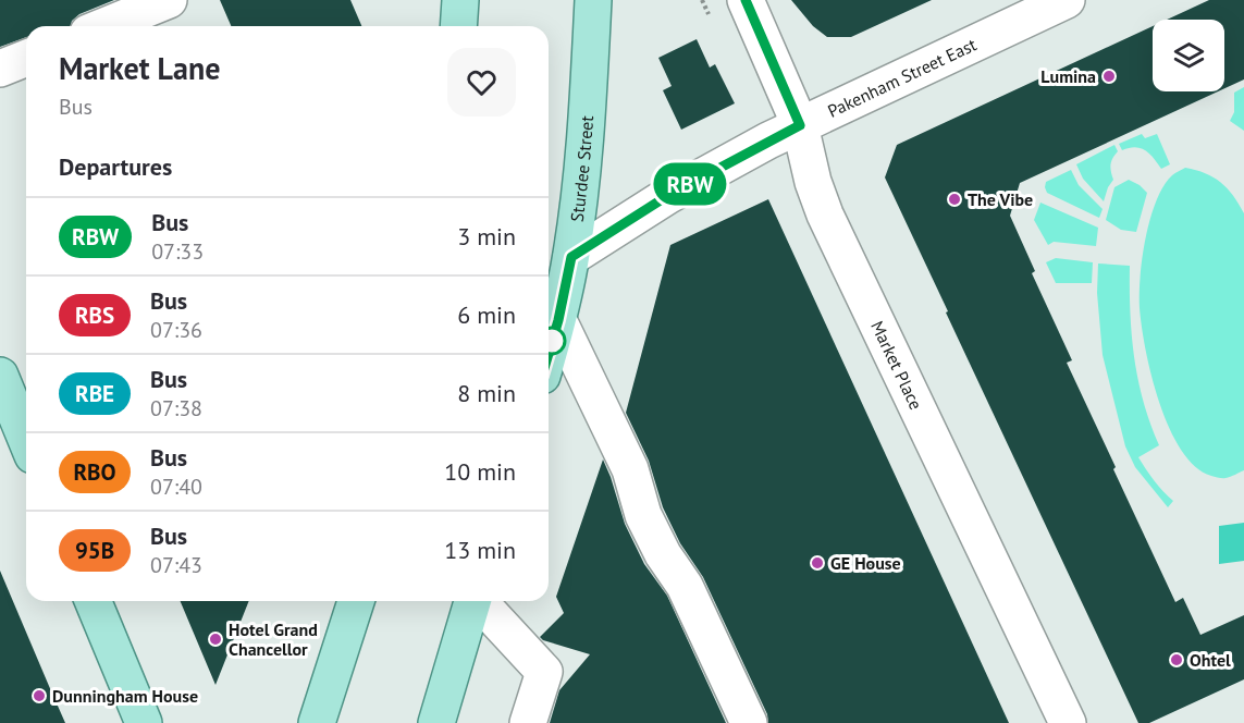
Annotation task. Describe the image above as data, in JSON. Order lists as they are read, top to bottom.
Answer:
{
  "streets": {
    "main road": ["Sturdee Street"],
    "street": ["Pakenham Street East", "Market Place"]
  },
  "crossings": [
    ["Pakenham Street East", "Sturdee Street"],
    ["Pakenham Street East", "Market Place"]
  ],
  "places": [
    "Lumina",
    "The Vibe",
    "GE House",
    "Hotel Grand Chancellor",
    "Ohtel",
    "Dunningham House"
  ],
  "lines": ["bus line RBW"],
  "page": {
    "on_map": "RBW",
    "heading": [
      ["Market Lane", "Bus"],
      "Departures"
    ],
    "list": [
      {
        "mark": "RBW",
        "name": "Bus",
        "note": "07:33",
        "value": "3 min"
      },
      {
        "mark": "RBS",
        "name": "Bus",
        "note": "07:36",
        "value": "6 min"
      },
      {
        "mark": "RBE",
        "name": "Bus",
        "note": "07:38",
        "value": "8 min"
      },
      {
        "mark": "RBO",
        "name": "Bus",
        "note": "07:40",
        "value": "10 min"
      },
      {
        "mark": "95B",
        "name": "Bus",
        "note": "07:43",
        "value": "13 min"
      }
    ]
  }
}
